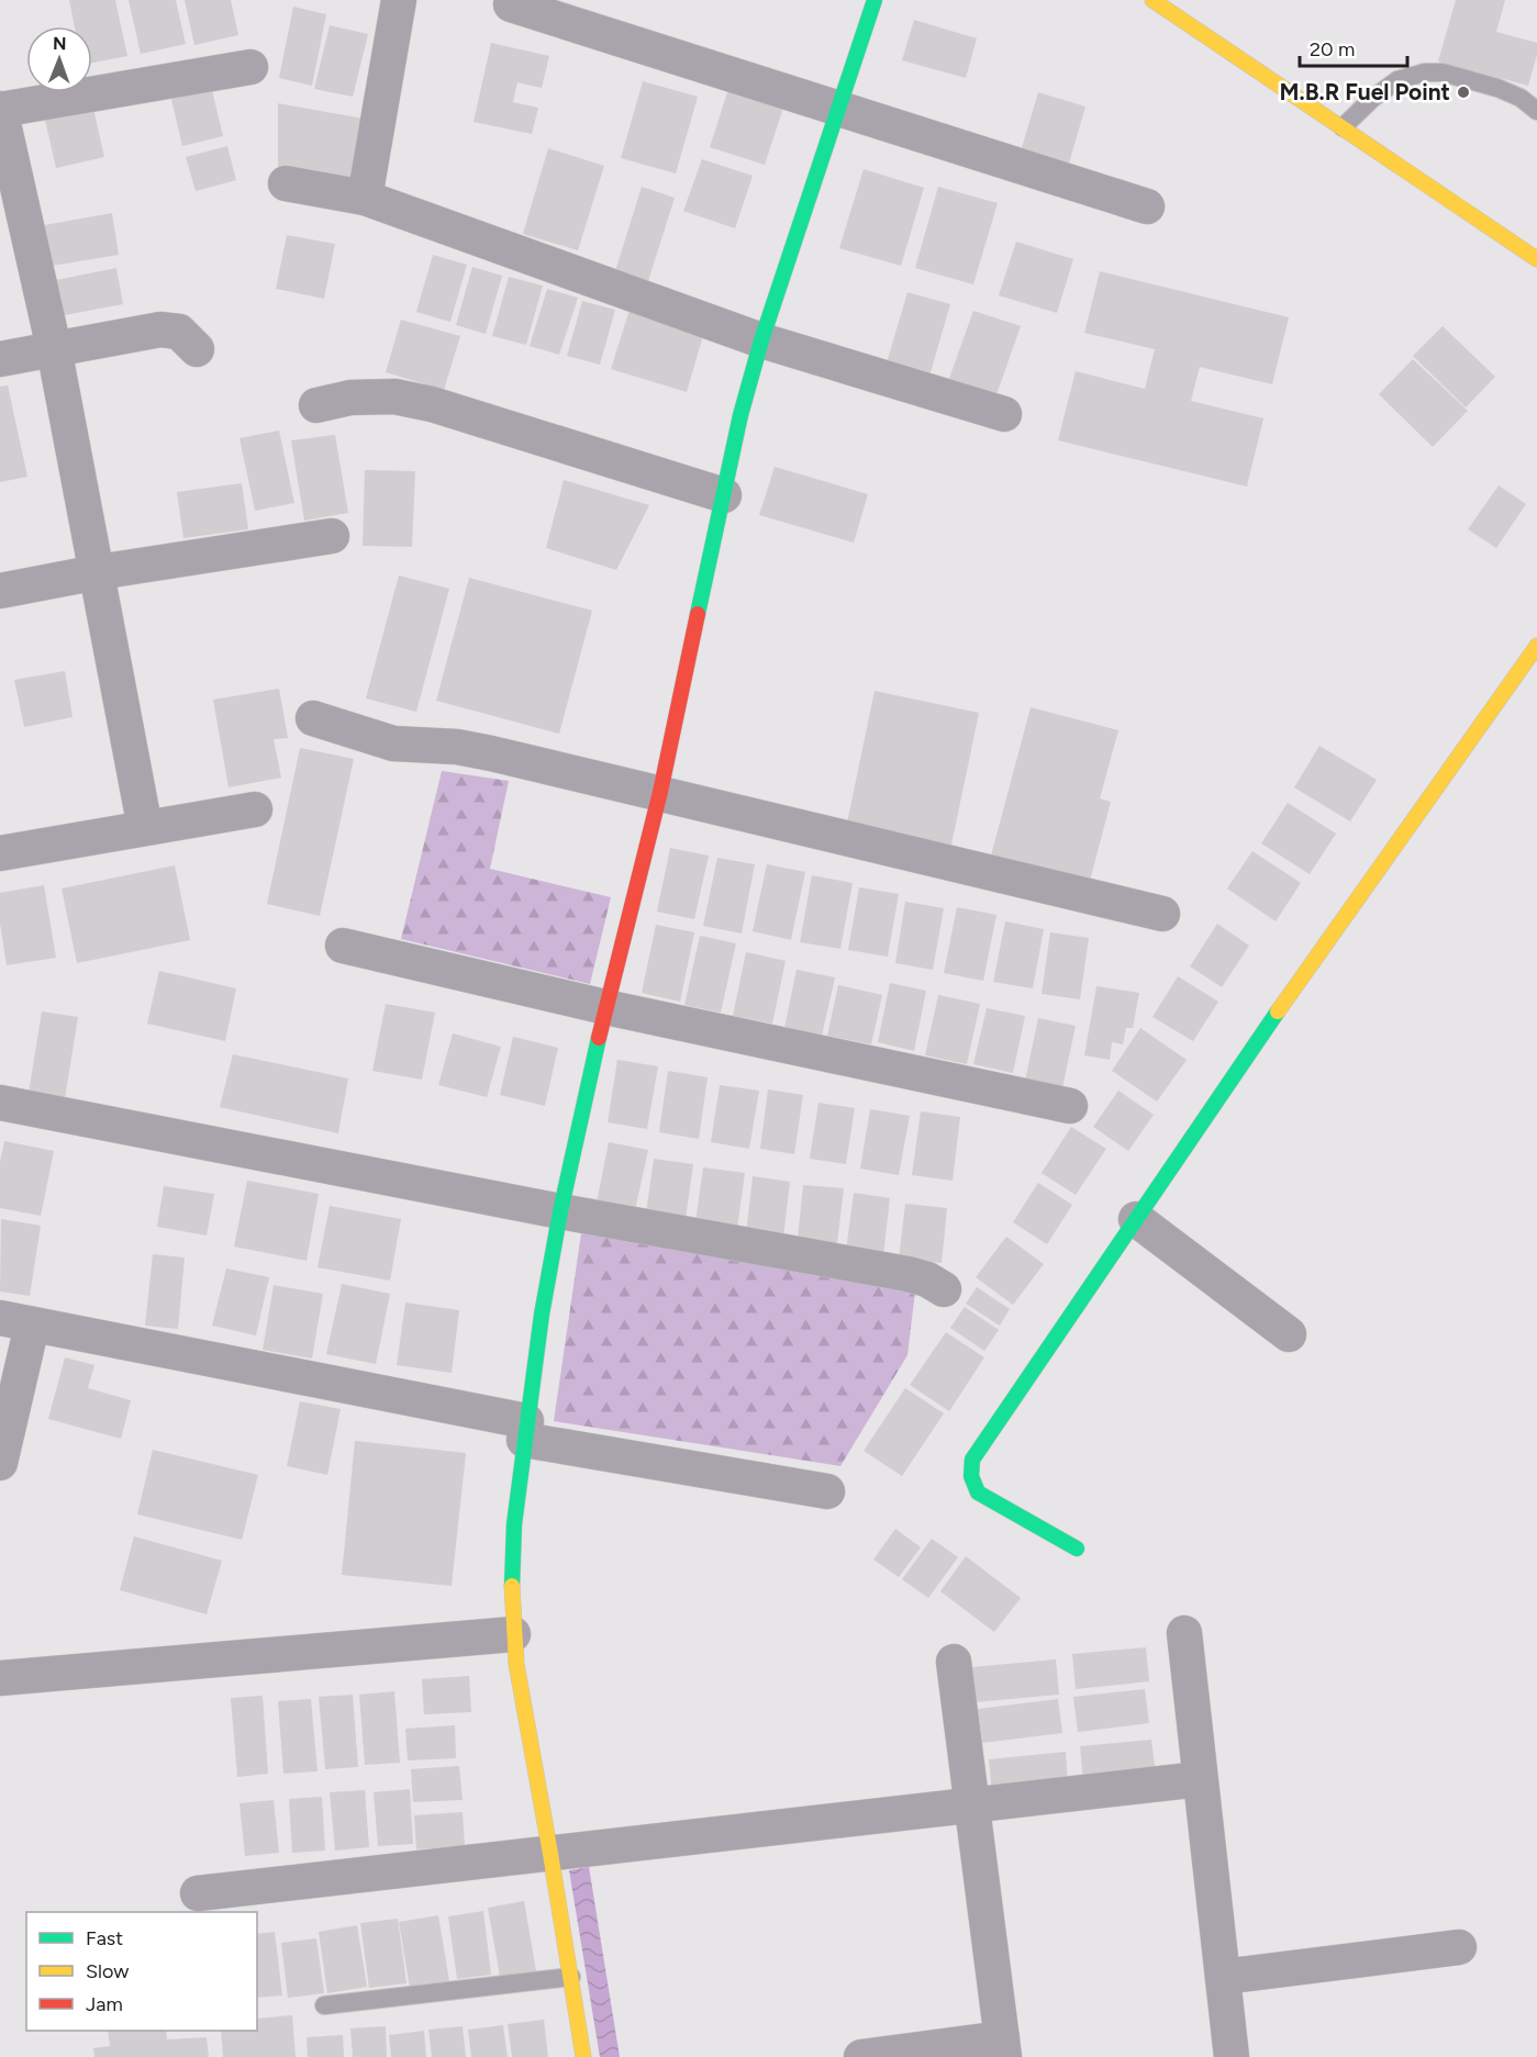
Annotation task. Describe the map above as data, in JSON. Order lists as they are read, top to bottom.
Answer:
{
  "places": ["M.B.R Fuel Point"],
  "legend": ["Fast", "Slow", "Jam"],
  "scale_bar": "20 m",
  "north": "top"
}
